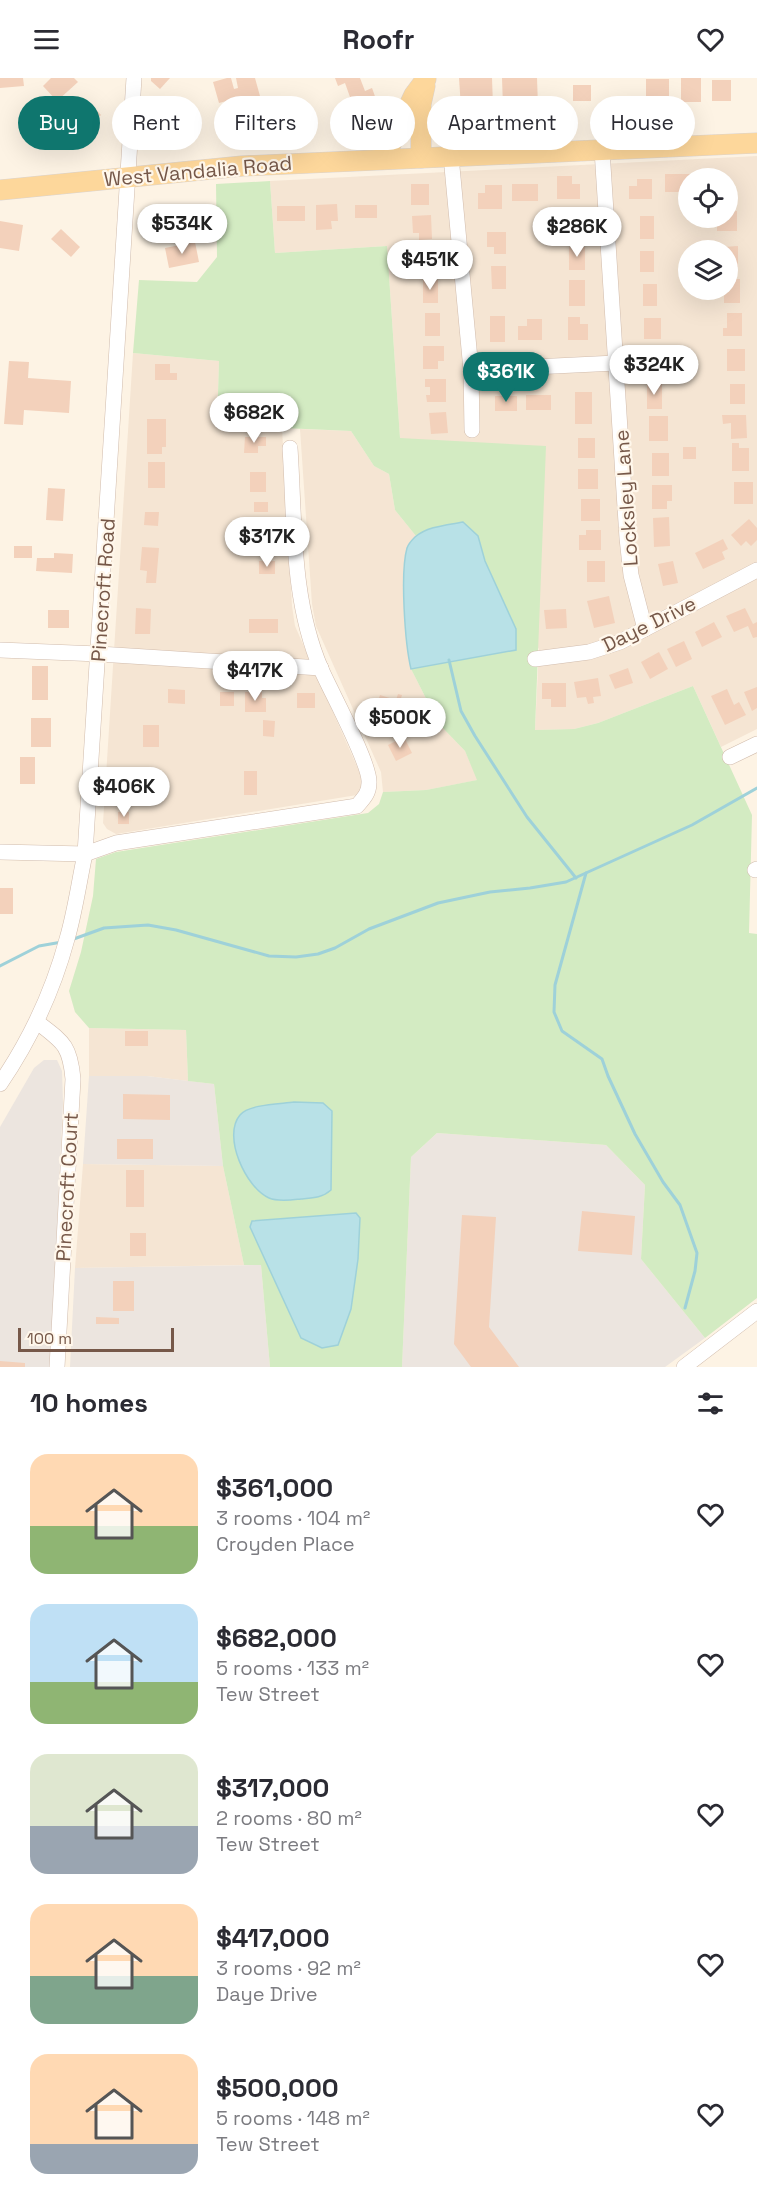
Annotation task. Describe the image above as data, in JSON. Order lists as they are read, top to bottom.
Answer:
{
  "streets": {
    "main road": ["West Vandalia Road"],
    "street": [
      "Locksley Lane",
      "Pinecroft Road",
      "Daye Drive",
      "Pinecroft Court"
    ]
  },
  "crossings": [
    ["West Vandalia Road", "Locksley Lane"],
    ["West Vandalia Road", "Pinecroft Road"],
    ["Locksley Lane", "Daye Drive"],
    ["Pinecroft Road", "Pinecroft Court"]
  ],
  "scale_bar": "100 m",
  "page": {
    "header": "Roofr",
    "chip": [
      "Buy",
      "Rent",
      "Filters",
      "New",
      "Apartment",
      "House"
    ],
    "price": [
      "$534K",
      "$286K",
      "$451K",
      "$324K",
      "$361K",
      "$682K",
      "$317K",
      "$417K",
      "$500K",
      "$406K"
    ],
    "scale": "100 m",
    "heading": "10 homes",
    "list": [
      {
        "name": "$361,000",
        "note": "3 rooms · 104 m² · Croyden Place"
      },
      {
        "name": "$682,000",
        "note": "5 rooms · 133 m² · Tew Street"
      },
      {
        "name": "$317,000",
        "note": "2 rooms · 80 m² · Tew Street"
      },
      {
        "name": "$417,000",
        "note": "3 rooms · 92 m² · Daye Drive"
      },
      {
        "name": "$500,000",
        "note": "5 rooms · 148 m² · Tew Street"
      }
    ]
  }
}
